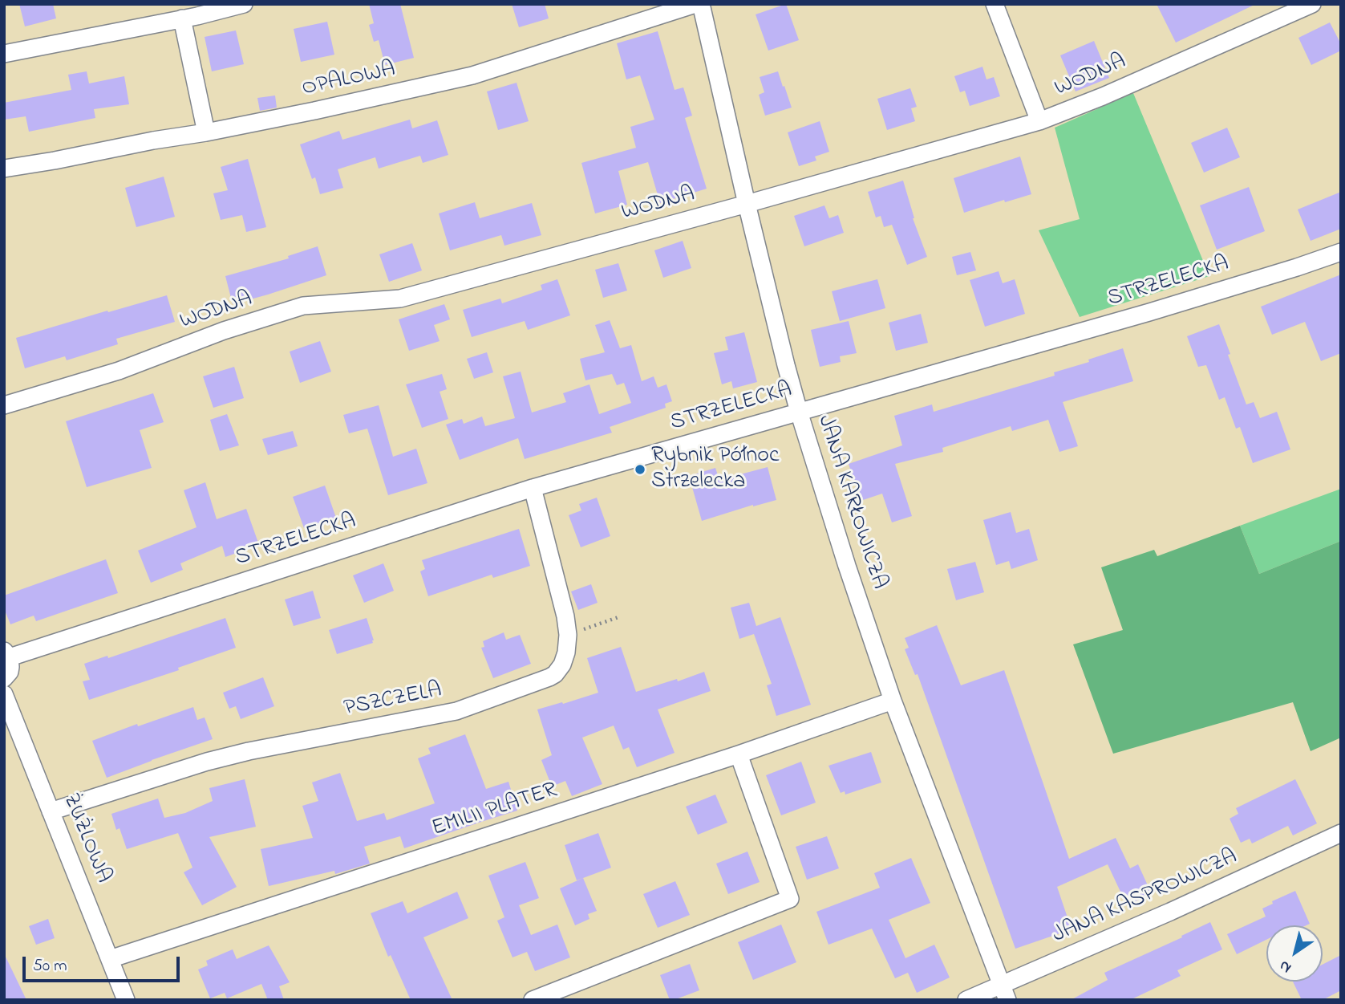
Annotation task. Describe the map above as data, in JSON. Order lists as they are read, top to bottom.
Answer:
{
  "streets": {
    "street": [
      "WODNA",
      "OPALOWA",
      "STRZELECKA",
      "JANA KARŁOWICZA",
      "PSZCZELA",
      "EMILII PLATER",
      "ŻUŻLOWA",
      "JANA KASPROWICZA"
    ]
  },
  "crossings": [
    ["WODNA", "JANA KARŁOWICZA"],
    ["STRZELECKA", "JANA KARŁOWICZA"],
    ["STRZELECKA", "PSZCZELA"],
    ["JANA KARŁOWICZA", "EMILII PLATER"],
    ["JANA KARŁOWICZA", "JANA KASPROWICZA"],
    ["PSZCZELA", "ŻUŻLOWA"],
    ["EMILII PLATER", "ŻUŻLOWA"]
  ],
  "places": ["Rybnik Północ Strzelecka"],
  "scale_bar": "50 m",
  "north": "bottom left"
}
